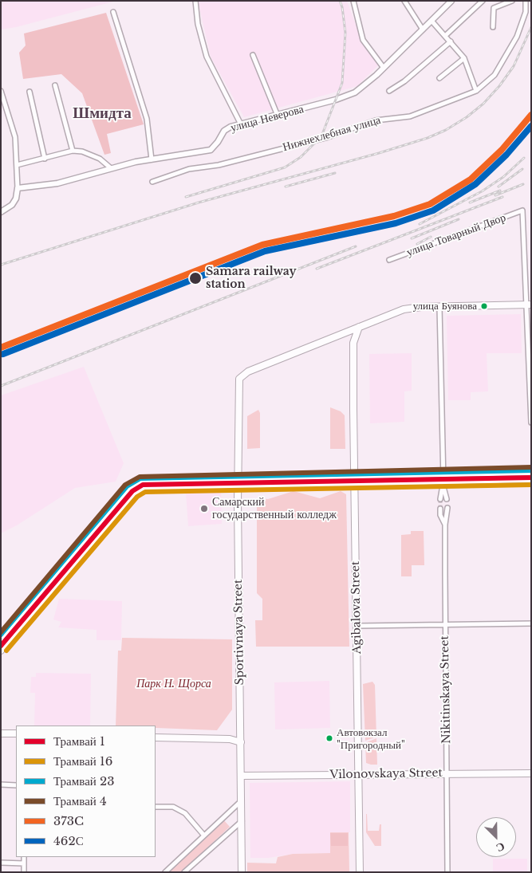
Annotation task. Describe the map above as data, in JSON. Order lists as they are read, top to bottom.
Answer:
{
  "streets": {
    "main road": ["Agibalova Street", "Sportivnaya Street", "Vilonovskaya Street"],
    "street": [
      "улица Неверова",
      "Нижнехлебная улица",
      "улица Товарный Двор",
      "Nikitinskaya Street"
    ]
  },
  "crossings": [
    ["улица Товарный Двор", "Sportivnaya Street"],
    ["Agibalova Street", "Sportivnaya Street"],
    ["Agibalova Street", "Vilonovskaya Street"],
    ["Sportivnaya Street", "Vilonovskaya Street"],
    ["Nikitinskaya Street", "Vilonovskaya Street"]
  ],
  "districts": ["Шмидта"],
  "parks": ["Парк Н. Щорса"],
  "places": [
    "Samara railway station",
    "улица Буянова",
    "Самарский государственный колледж",
    "Автовокзал \"Пригородный\""
  ],
  "lines": [
    "transit line 373C",
    "transit line 462С",
    "tram line 4",
    "tram line 23",
    "tram line 1",
    "tram line 16"
  ],
  "legend": [
    "Трамвай 1",
    "Трамвай 16",
    "Трамвай 23",
    "Трамвай 4",
    "373C",
    "462С"
  ],
  "north": "bottom right"
}
